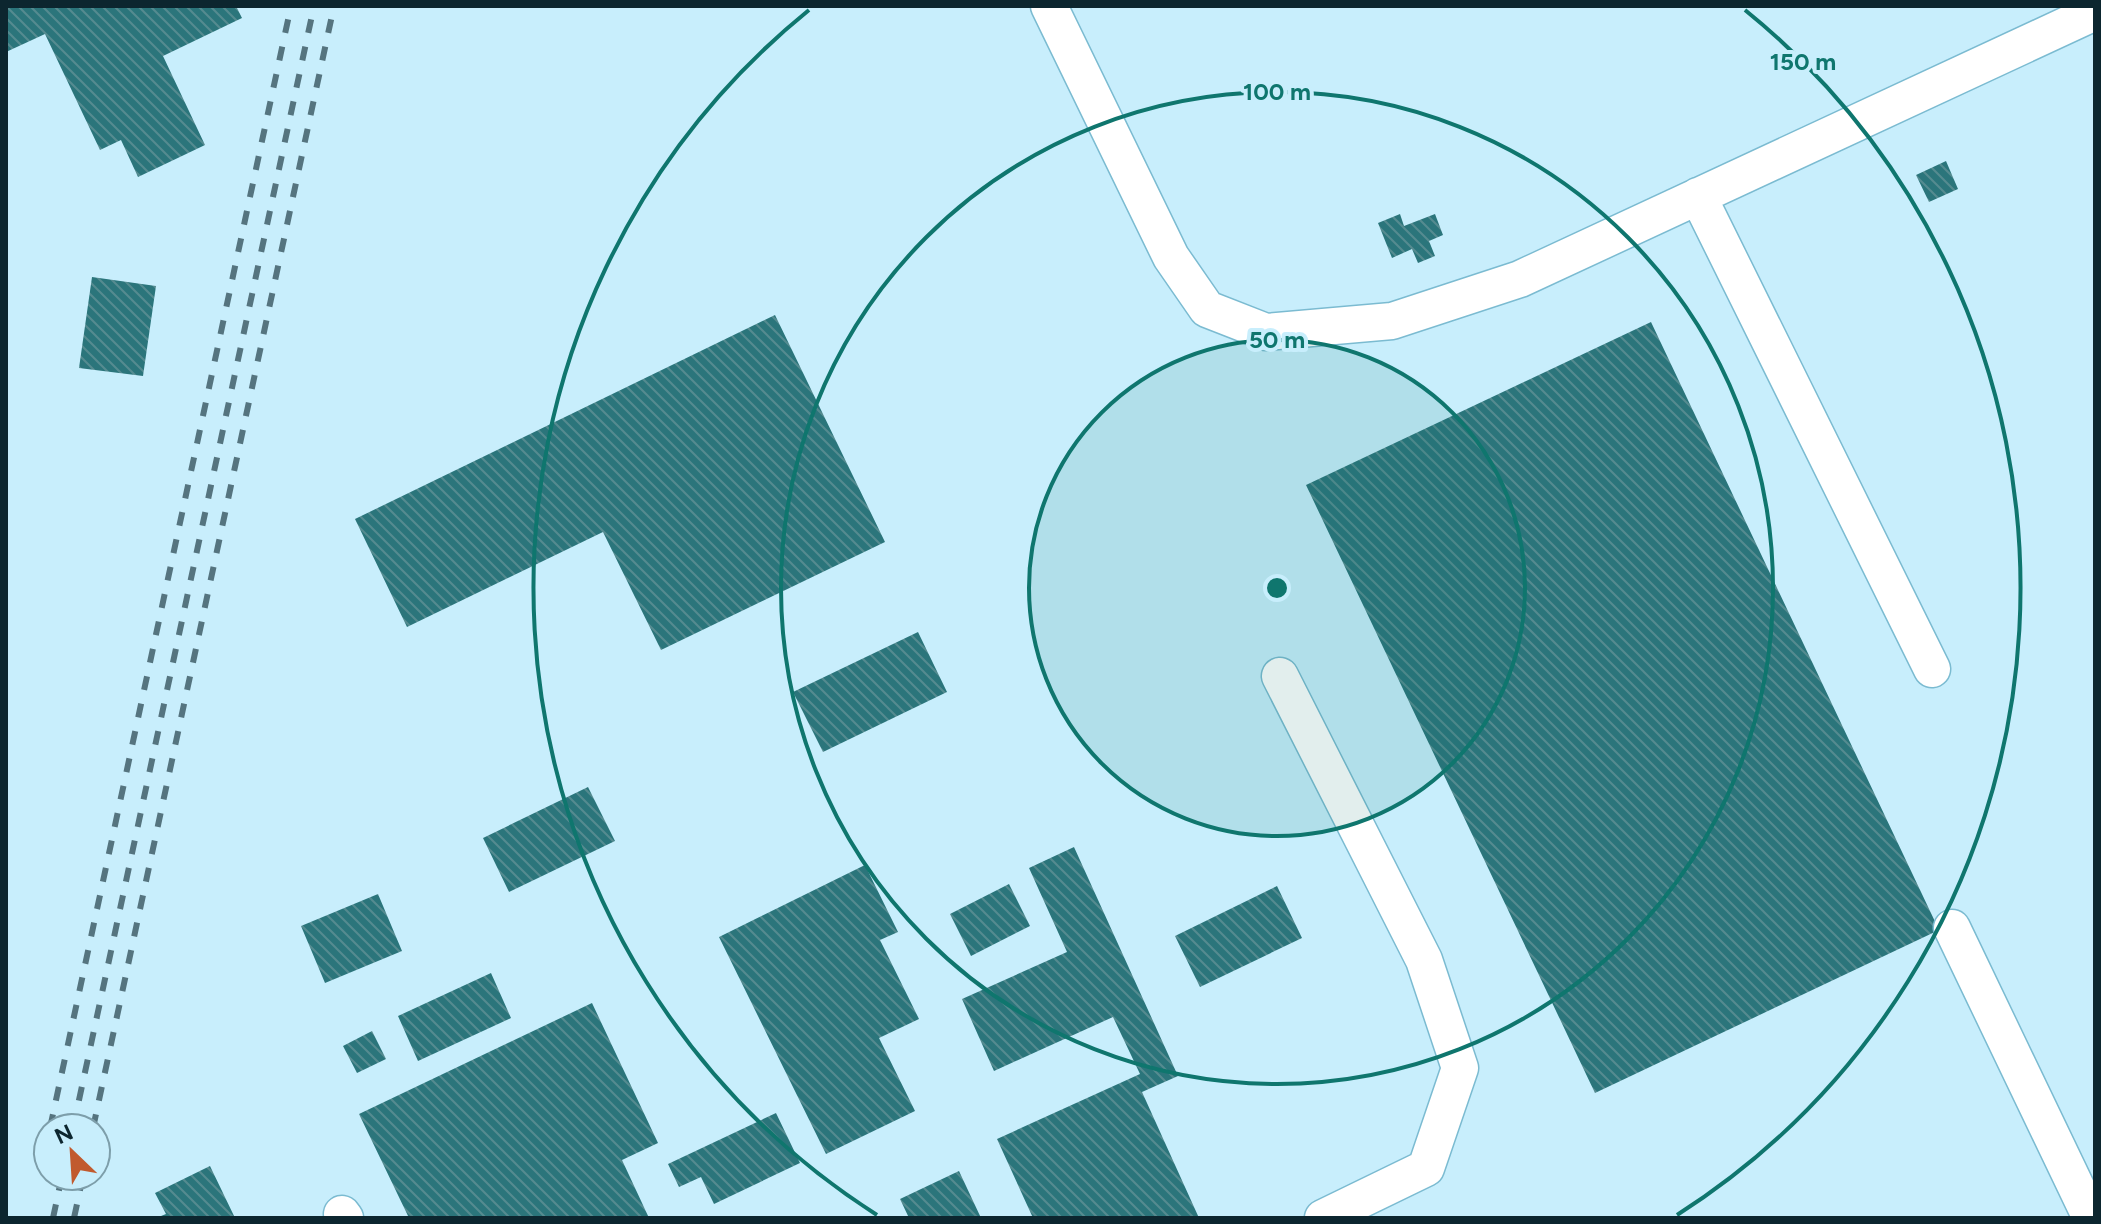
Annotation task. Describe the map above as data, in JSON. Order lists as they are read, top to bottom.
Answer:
{
  "north": "top left",
  "rings": ["150 m", "100 m", "50 m"]
}
